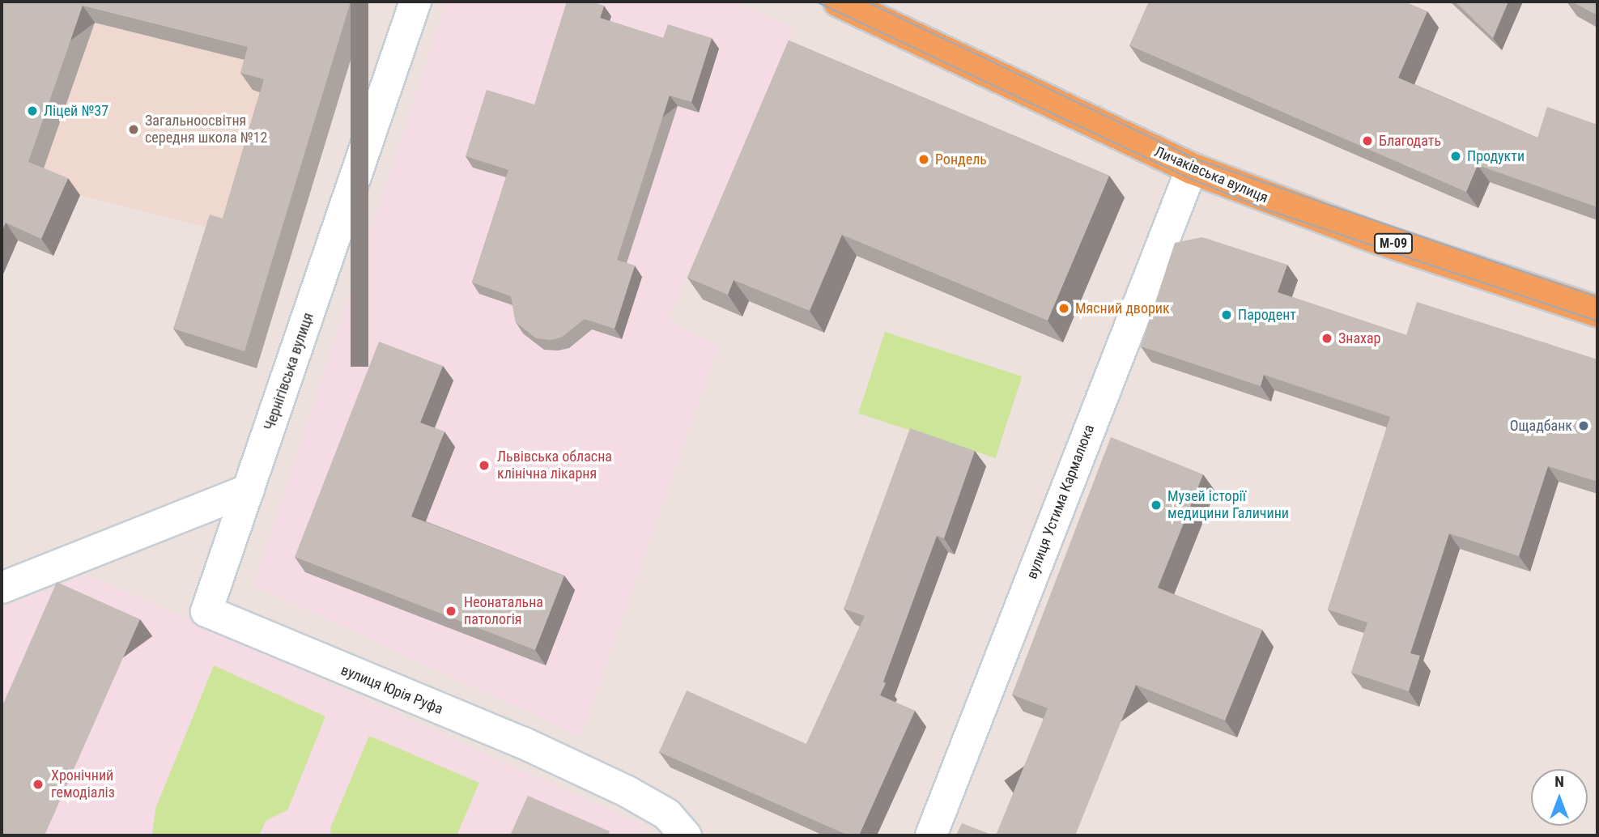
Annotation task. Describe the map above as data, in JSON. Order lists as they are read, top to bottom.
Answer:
{
  "streets": {
    "main road": ["Личаківська вулиця", "М-09"],
    "street": ["Чернігівська вулиця", "вулиця Устима Кармалюка", "вулиця Юрія Руфа"]
  },
  "crossings": [
    ["Личаківська вулиця", "вулиця Устима Кармалюка"],
    ["Чернігівська вулиця", "вулиця Юрія Руфа"]
  ],
  "places": [
    "Ліцей №37",
    "Загальноосвітня середня школа №12",
    "Благодать",
    "Продукти",
    "Рондель",
    "Мясний дворик",
    "Пародент",
    "Знахар",
    "Ощадбанк",
    "Львівська обласна клінічна лікарня",
    "Музей історії медицини Галичини",
    "Неонатальна патологія",
    "Хронічний гемодіаліз"
  ],
  "north": "top"
}
